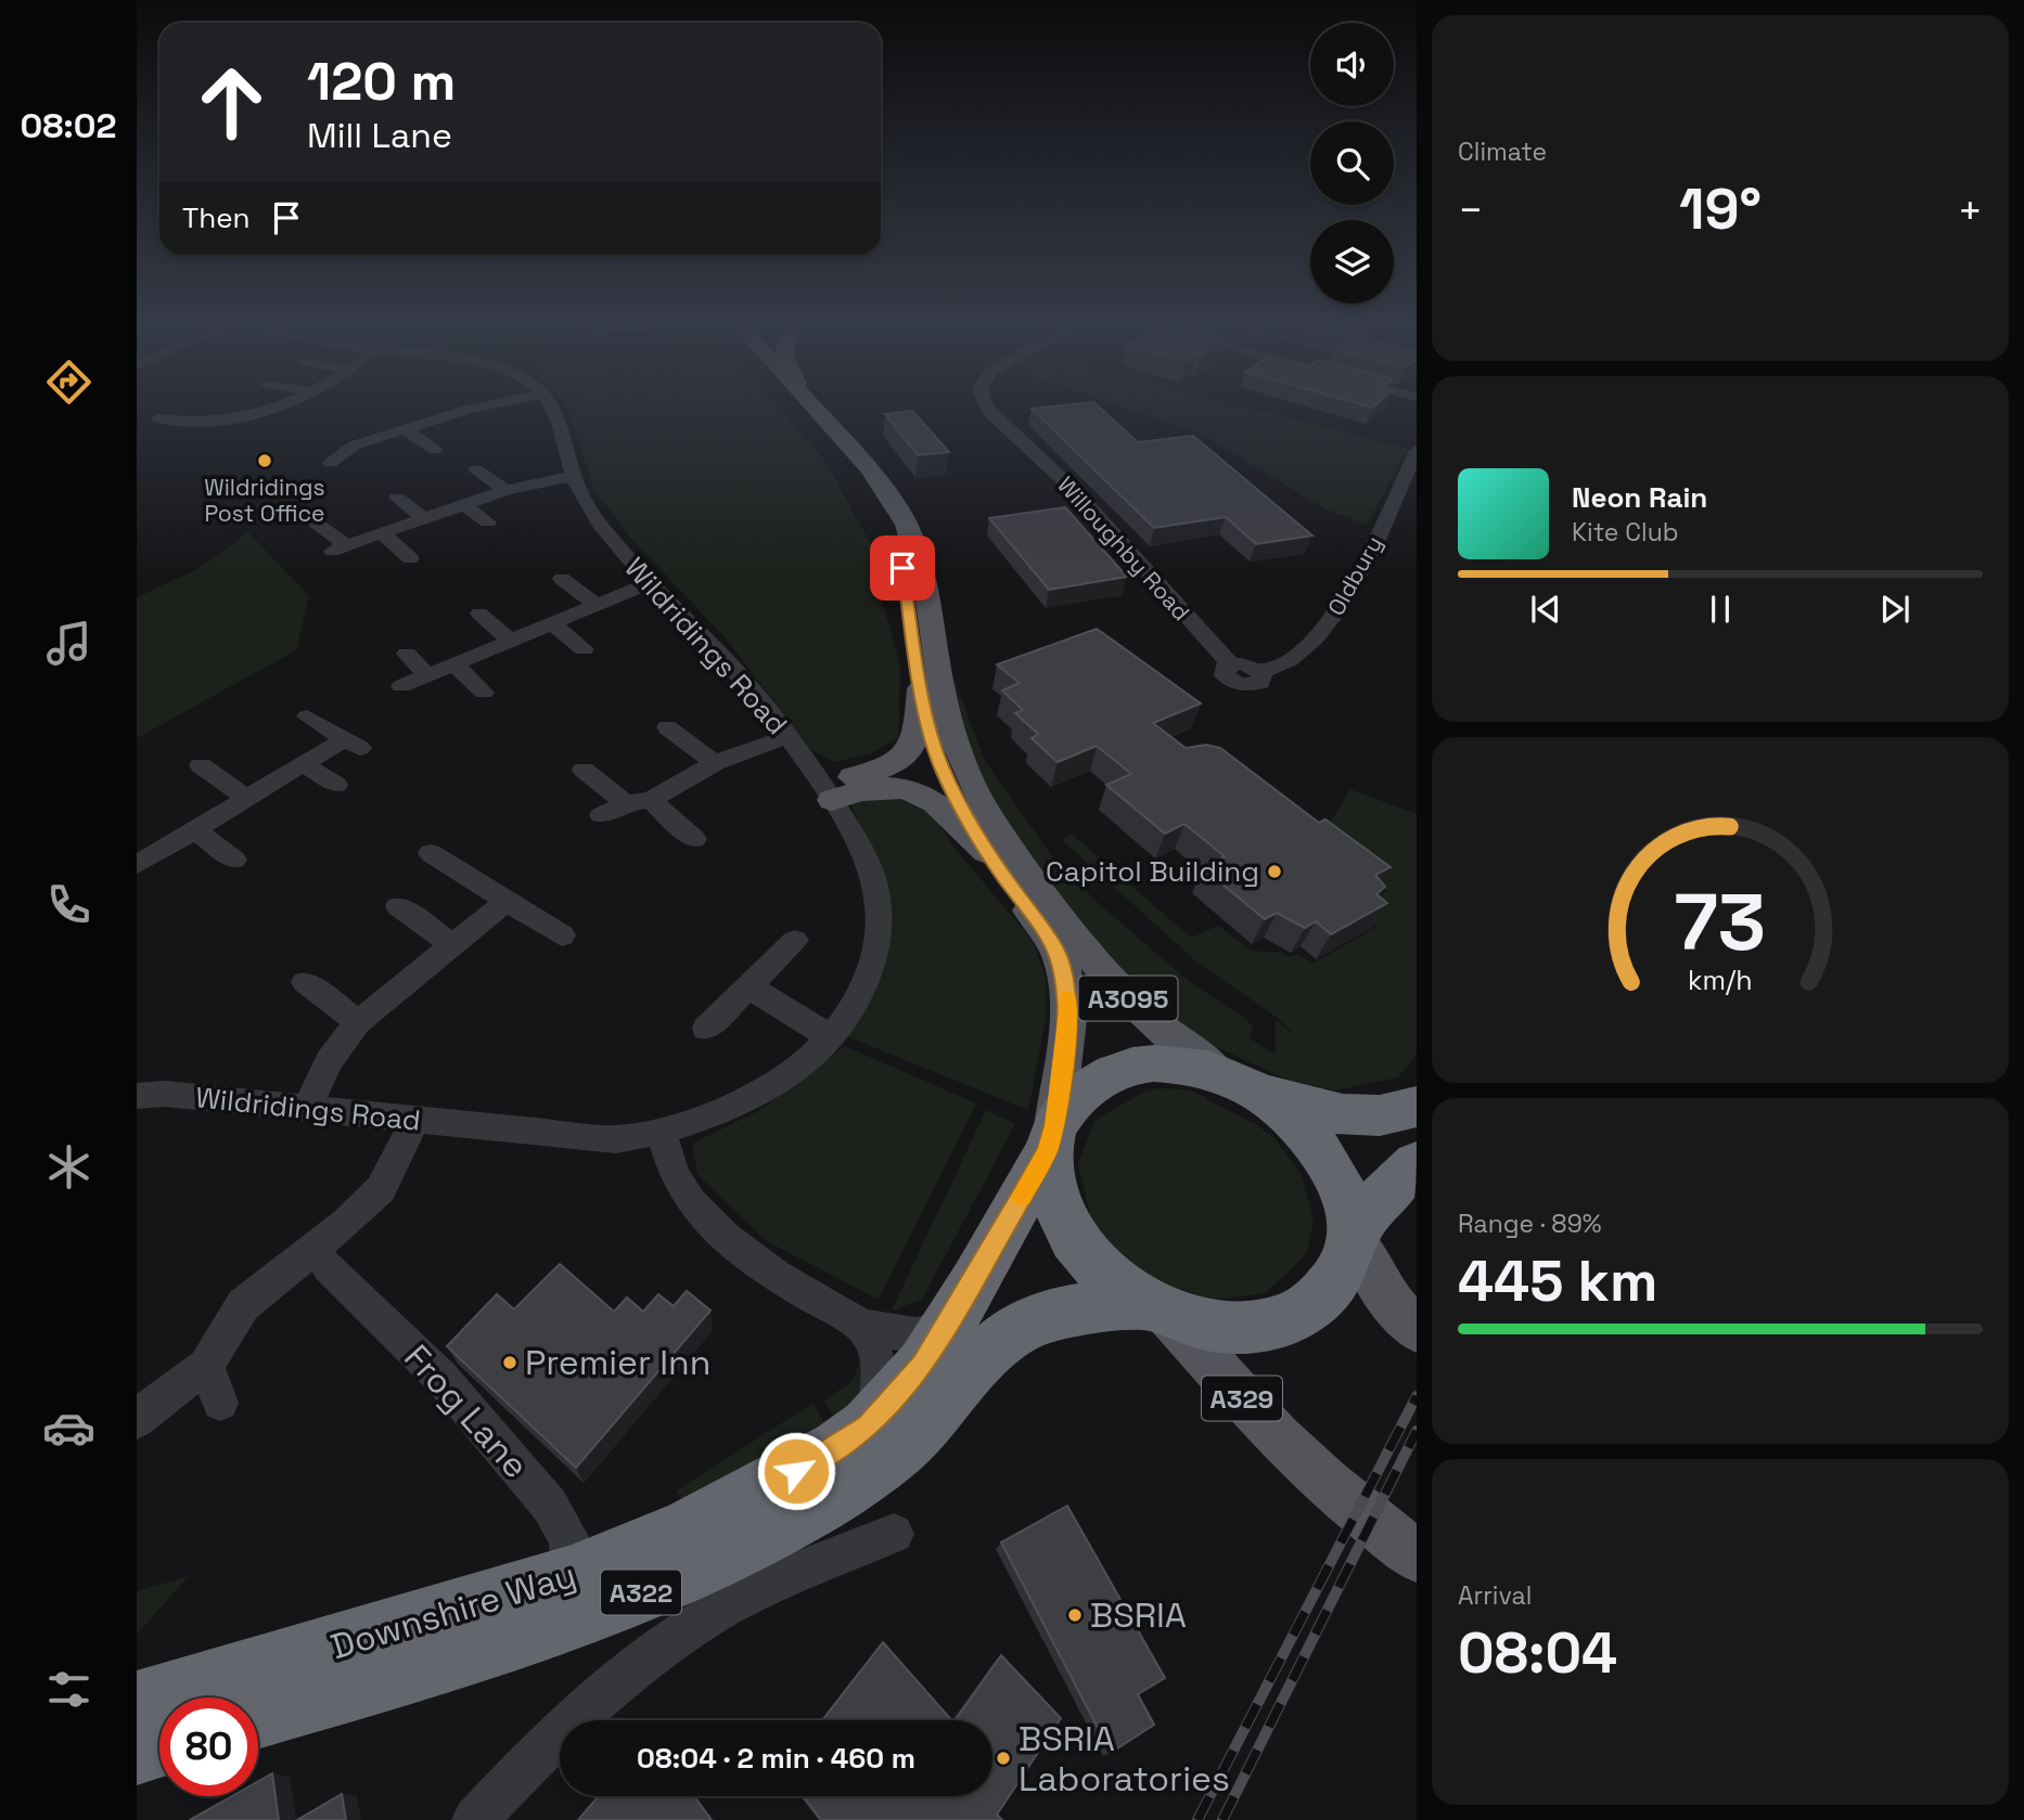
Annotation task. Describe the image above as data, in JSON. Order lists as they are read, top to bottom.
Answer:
{
  "streets": {
    "highway": ["A322", "Downshire Way"],
    "main road": ["A3095", "A329"],
    "street": [
      "Willoughby Road",
      "Oldbury",
      "Wildridings Road",
      "Frog Lane"
    ]
  },
  "crossings": [
    ["Willoughby Road", "Oldbury"],
    ["A3095", "Downshire Way"],
    ["A329", "Downshire Way"],
    ["Frog Lane", "Downshire Way"]
  ],
  "places": [
    "Wildridings Post Office",
    "Capitol Building",
    "Premier Inn",
    "BSRIA",
    "BSRIA Laboratories"
  ],
  "page": {
    "tabs": "08:02",
    "tile": [
      "Climate",
      ["Range · 89%", "445 km"],
      ["Arrival", "08:04"]
    ],
    "turn": ["120 m", "Mill Lane"],
    "heat": ["−", "19°", "+"],
    "then": "Then",
    "song": ["Neon Rain", "Kite Club"],
    "limit": "80",
    "trip": "08:04 · 2 min · 460 m",
    "gauge": ["73", "km/h"]
  }
}
